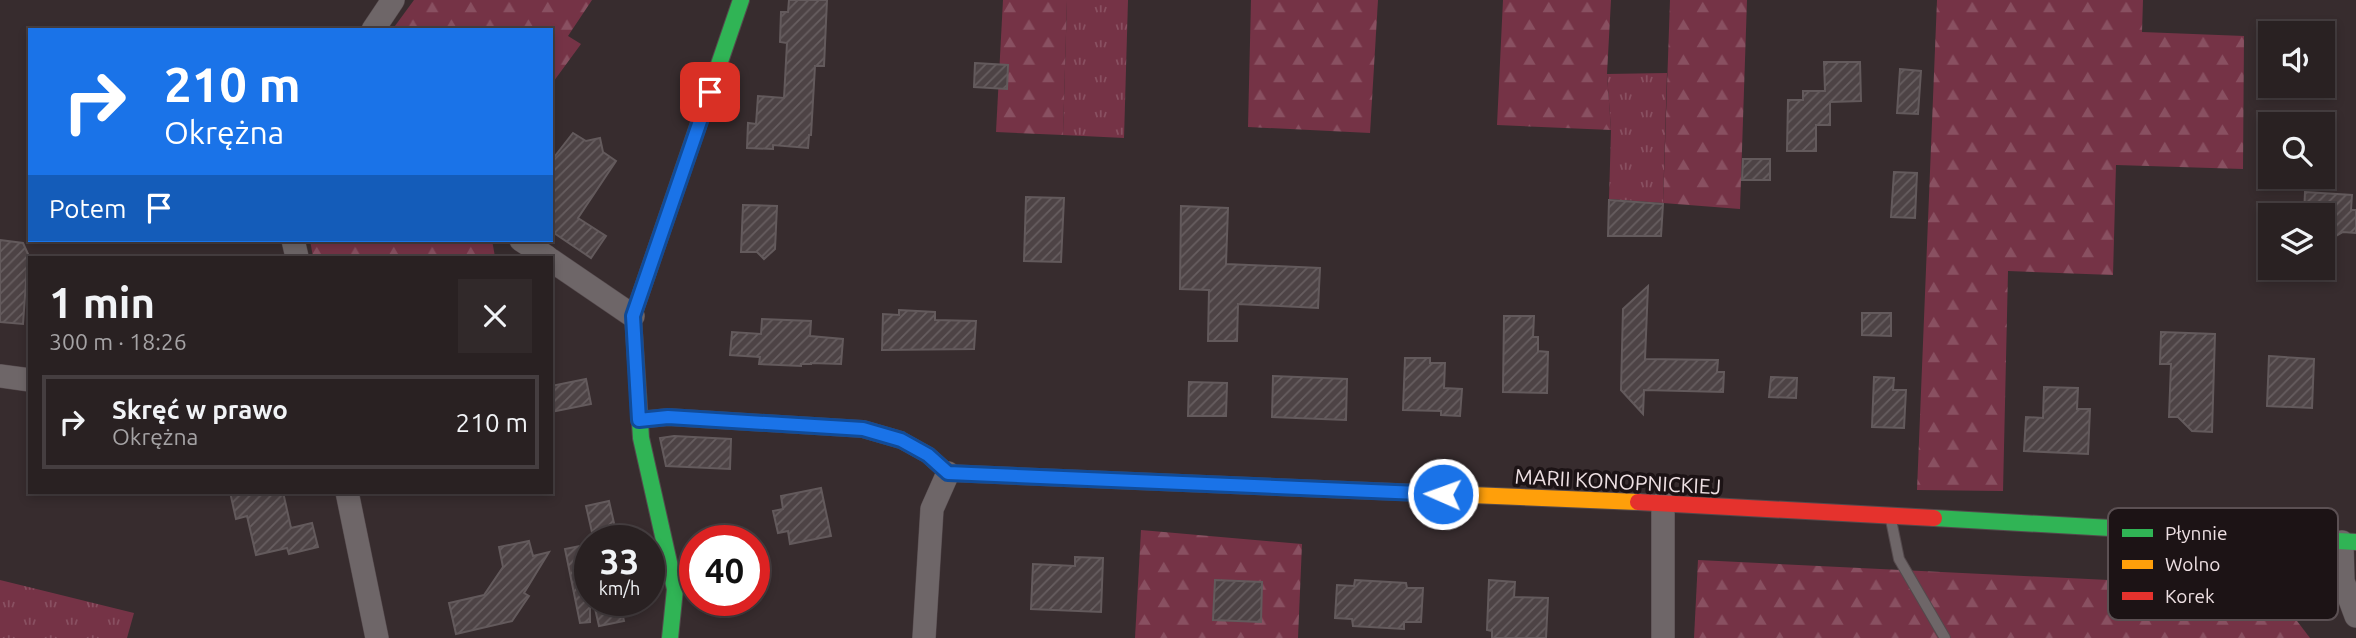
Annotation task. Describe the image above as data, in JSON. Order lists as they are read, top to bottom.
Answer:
{
  "streets": {
    "street": ["MARII KONOPNICKIEJ"]
  },
  "legend": ["Płynnie", "Wolno", "Korek"],
  "page": {
    "turn": ["210 m", "Okrężna"],
    "then": "Potem",
    "heading": ["1 min", "300 m · 18:26"],
    "list": [
      {
        "name": "Skręć w prawo",
        "note": "Okrężna",
        "value": "210 m"
      }
    ],
    "speed": "33 km/h",
    "limit": "40"
  }
}
